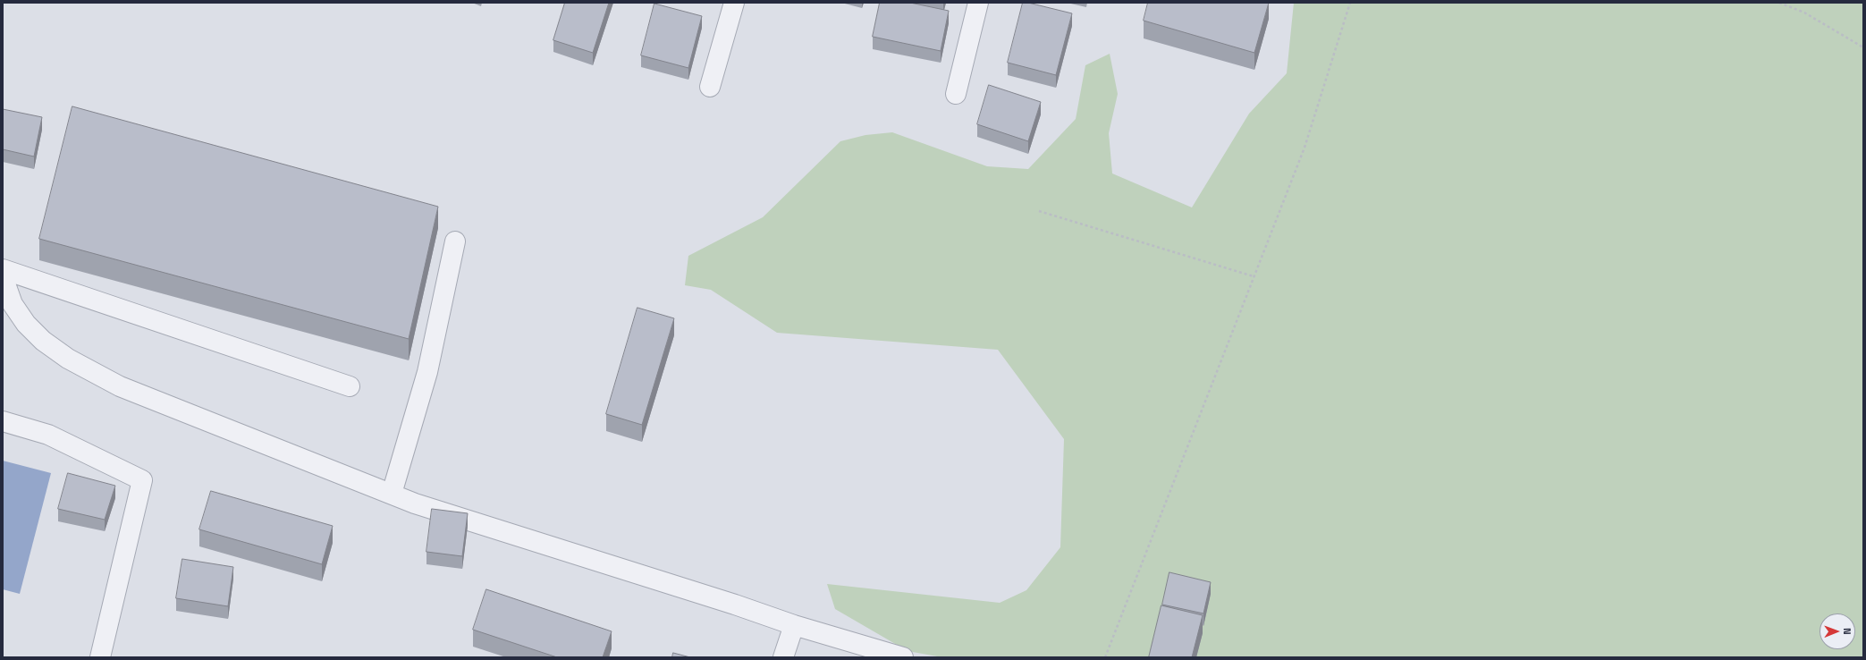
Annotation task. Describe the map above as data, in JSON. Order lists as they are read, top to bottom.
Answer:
{
  "north": "right"
}
